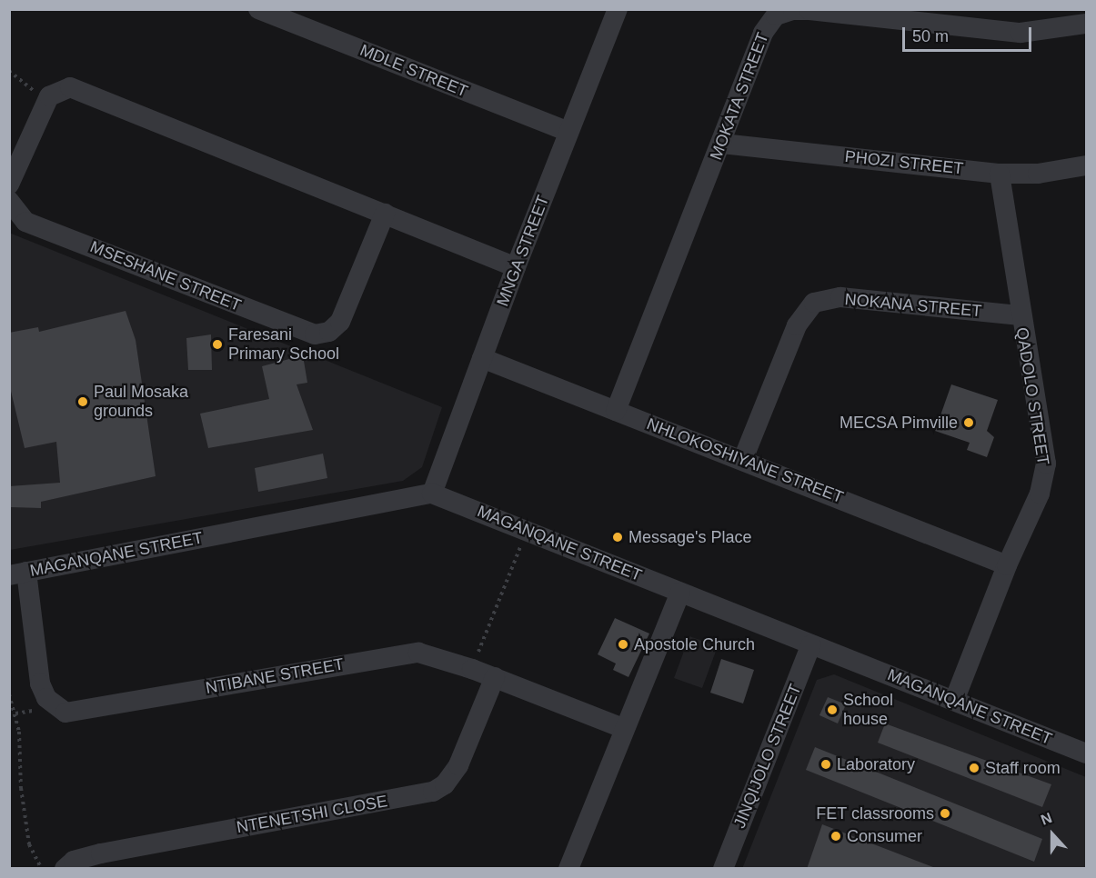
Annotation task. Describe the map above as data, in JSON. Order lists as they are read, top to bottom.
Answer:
{
  "streets": {
    "street": [
      "MDLE STREET",
      "MOKATA STREET",
      "PHOZI STREET",
      "MNGA STREET",
      "MSESHANE STREET",
      "NOKANA STREET",
      "QADOLO STREET",
      "NHLOKOSHIYANE STREET",
      "MAGANQANE STREET",
      "NTIBANE STREET",
      "JINQIJOLO STREET",
      "NTENETSHI CLOSE"
    ]
  },
  "crossings": [
    ["MDLE STREET", "MNGA STREET"],
    ["MOKATA STREET", "PHOZI STREET"],
    ["MOKATA STREET", "NHLOKOSHIYANE STREET"],
    ["PHOZI STREET", "QADOLO STREET"],
    ["MNGA STREET", "NHLOKOSHIYANE STREET"],
    ["MNGA STREET", "MAGANQANE STREET"],
    ["NOKANA STREET", "QADOLO STREET"],
    ["NOKANA STREET", "NHLOKOSHIYANE STREET"],
    ["QADOLO STREET", "NHLOKOSHIYANE STREET"],
    ["QADOLO STREET", "MAGANQANE STREET"],
    ["MAGANQANE STREET", "NTIBANE STREET"],
    ["MAGANQANE STREET", "JINQIJOLO STREET"],
    ["NTIBANE STREET", "NTENETSHI CLOSE"]
  ],
  "places": [
    "Faresani Primary School",
    "Paul Mosaka grounds",
    "MECSA Pimville",
    "Message's Place",
    "Apostole Church",
    "School house",
    "Laboratory",
    "Staff room",
    "FET classrooms",
    "Consumer"
  ],
  "scale_bar": "50 m",
  "north": "top"
}
